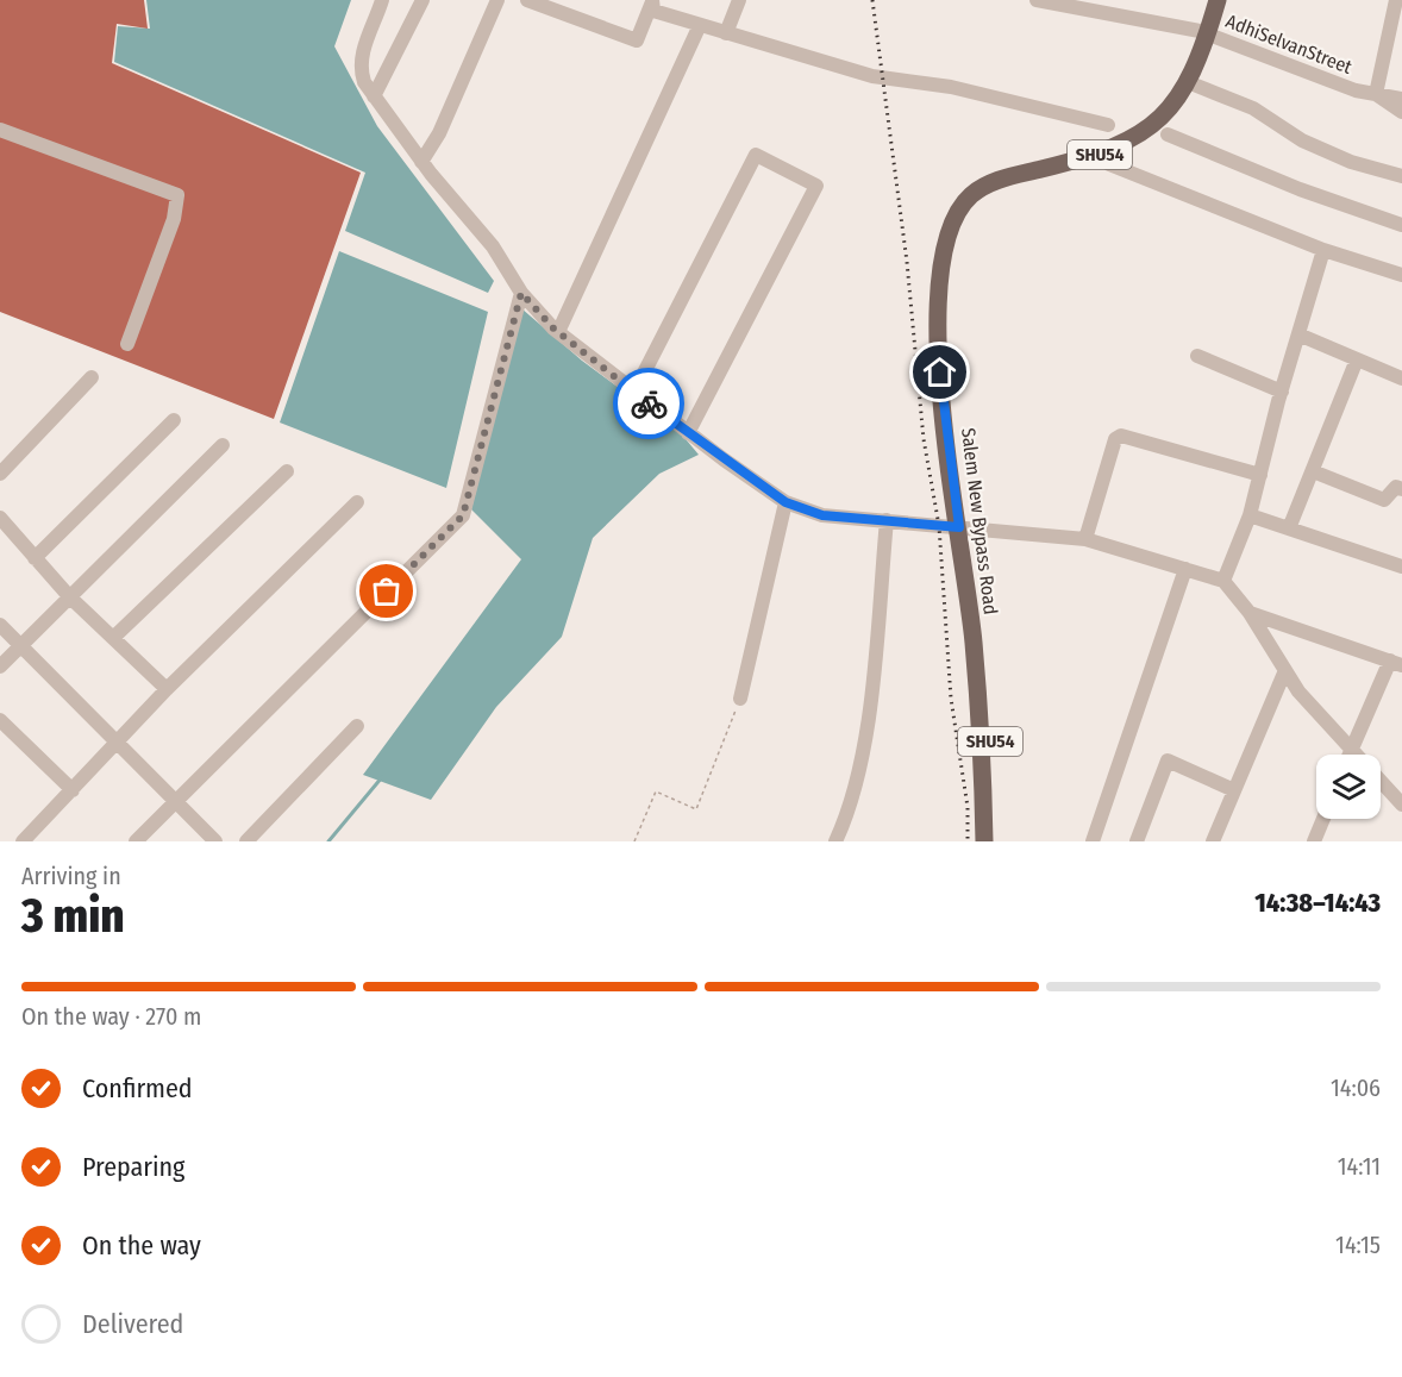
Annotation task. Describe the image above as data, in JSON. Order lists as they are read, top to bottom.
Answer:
{
  "streets": {
    "main road": ["SHU54", "Salem New Bypass Road"],
    "street": ["AdhiSelvanStreet"]
  },
  "crossings": [
    ["AdhiSelvanStreet", "Salem New Bypass Road"]
  ],
  "page": {
    "heading": ["3 min", "Arriving in", "14:38–14:43"],
    "bar": "On the way · 270 m",
    "list": [
      ["Confirmed", "14:06"],
      ["Preparing", "14:11"],
      ["On the way", "14:15"],
      "Delivered"
    ]
  }
}
